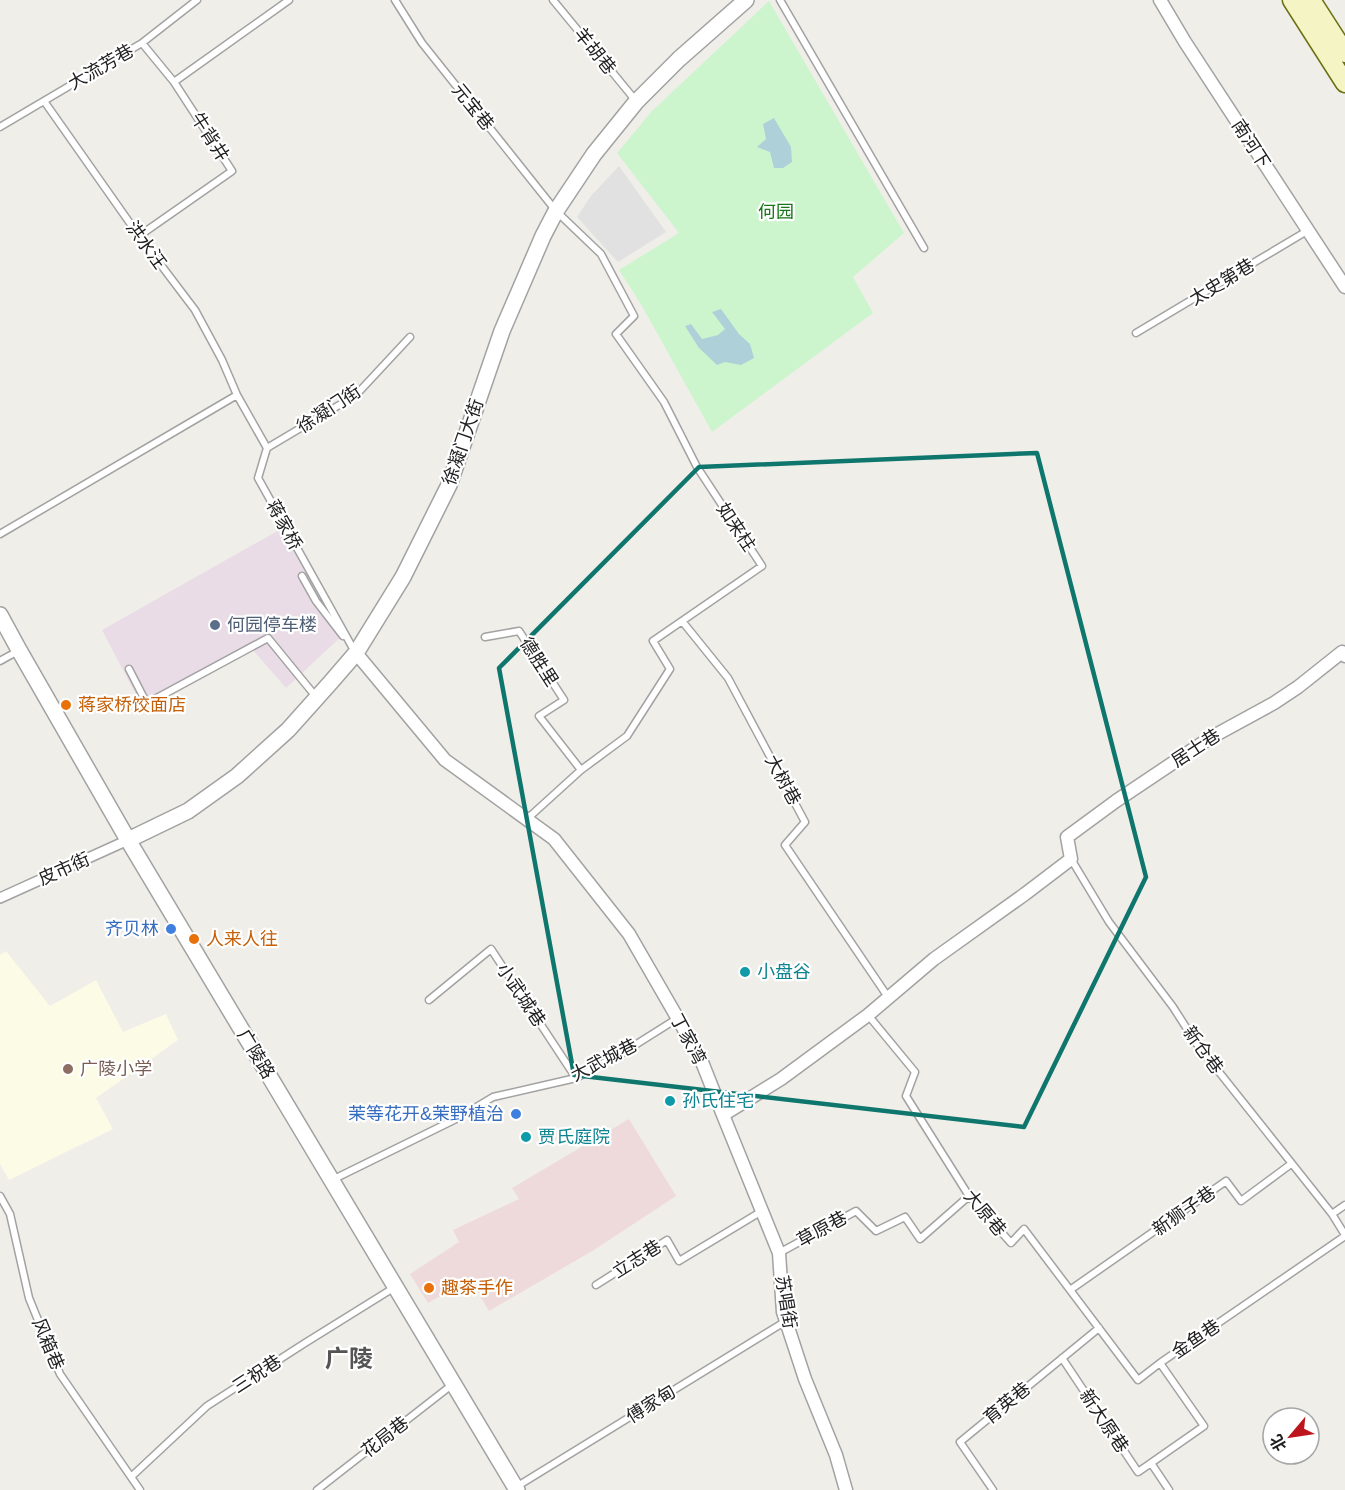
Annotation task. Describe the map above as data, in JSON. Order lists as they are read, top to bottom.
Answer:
{
  "streets": {
    "street": [
      "南河下",
      "徐凝门大街",
      "居士巷",
      "皮市街",
      "丁家湾",
      "广陵路",
      "苏唱街"
    ],
    "lane": [
      "羊胡巷",
      "大流芳巷",
      "元宝巷",
      "牛背井",
      "洪水汪",
      "太史第巷",
      "徐凝门街",
      "蒋家桥",
      "如来柱",
      "德胜里",
      "大树巷",
      "小武城巷",
      "新仓巷",
      "大武城巷",
      "新狮子巷",
      "大原巷",
      "草原巷",
      "立志巷",
      "金鱼巷",
      "风箱巷",
      "三祝巷",
      "育英巷",
      "傅家甸",
      "新大原巷",
      "花局巷"
    ]
  },
  "crossings": [
    ["羊胡巷", "徐凝门大街"],
    ["大流芳巷", "牛背井"],
    ["大流芳巷", "洪水汪"],
    ["元宝巷", "徐凝门大街"],
    ["元宝巷", "如来柱"],
    ["牛背井", "洪水汪"],
    ["南河下", "太史第巷"],
    ["徐凝门街", "蒋家桥"],
    ["徐凝门大街", "蒋家桥"],
    ["徐凝门大街", "如来柱"],
    ["徐凝门大街", "皮市街"],
    ["徐凝门大街", "丁家湾"],
    ["徐凝门大街", "广陵路"],
    ["蒋家桥", "丁家湾"],
    ["如来柱", "德胜里"],
    ["如来柱", "大树巷"],
    ["如来柱", "丁家湾"],
    ["居士巷", "新仓巷"],
    ["皮市街", "广陵路"],
    ["小武城巷", "大武城巷"],
    ["丁家湾", "大武城巷"],
    ["丁家湾", "苏唱街"],
    ["新仓巷", "新狮子巷"],
    ["新仓巷", "金鱼巷"],
    ["广陵路", "大武城巷"],
    ["广陵路", "三祝巷"],
    ["广陵路", "傅家甸"],
    ["广陵路", "花局巷"],
    ["新狮子巷", "大原巷"],
    ["大原巷", "草原巷"],
    ["大原巷", "金鱼巷"],
    ["大原巷", "育英巷"],
    ["草原巷", "苏唱街"],
    ["立志巷", "苏唱街"],
    ["苏唱街", "傅家甸"],
    ["金鱼巷", "新大原巷"],
    ["风箱巷", "三祝巷"],
    ["育英巷", "新大原巷"]
  ],
  "districts": ["广陵"],
  "parks": ["何园"],
  "places": [
    "何园停车楼",
    "蒋家桥饺面店",
    "齐贝林",
    "人来人往",
    "小盘谷",
    "广陵小学",
    "孙氏住宅",
    "茉等花开&茉野植治",
    "贾氏庭院",
    "趣茶手作"
  ],
  "north": "bottom left"
}
